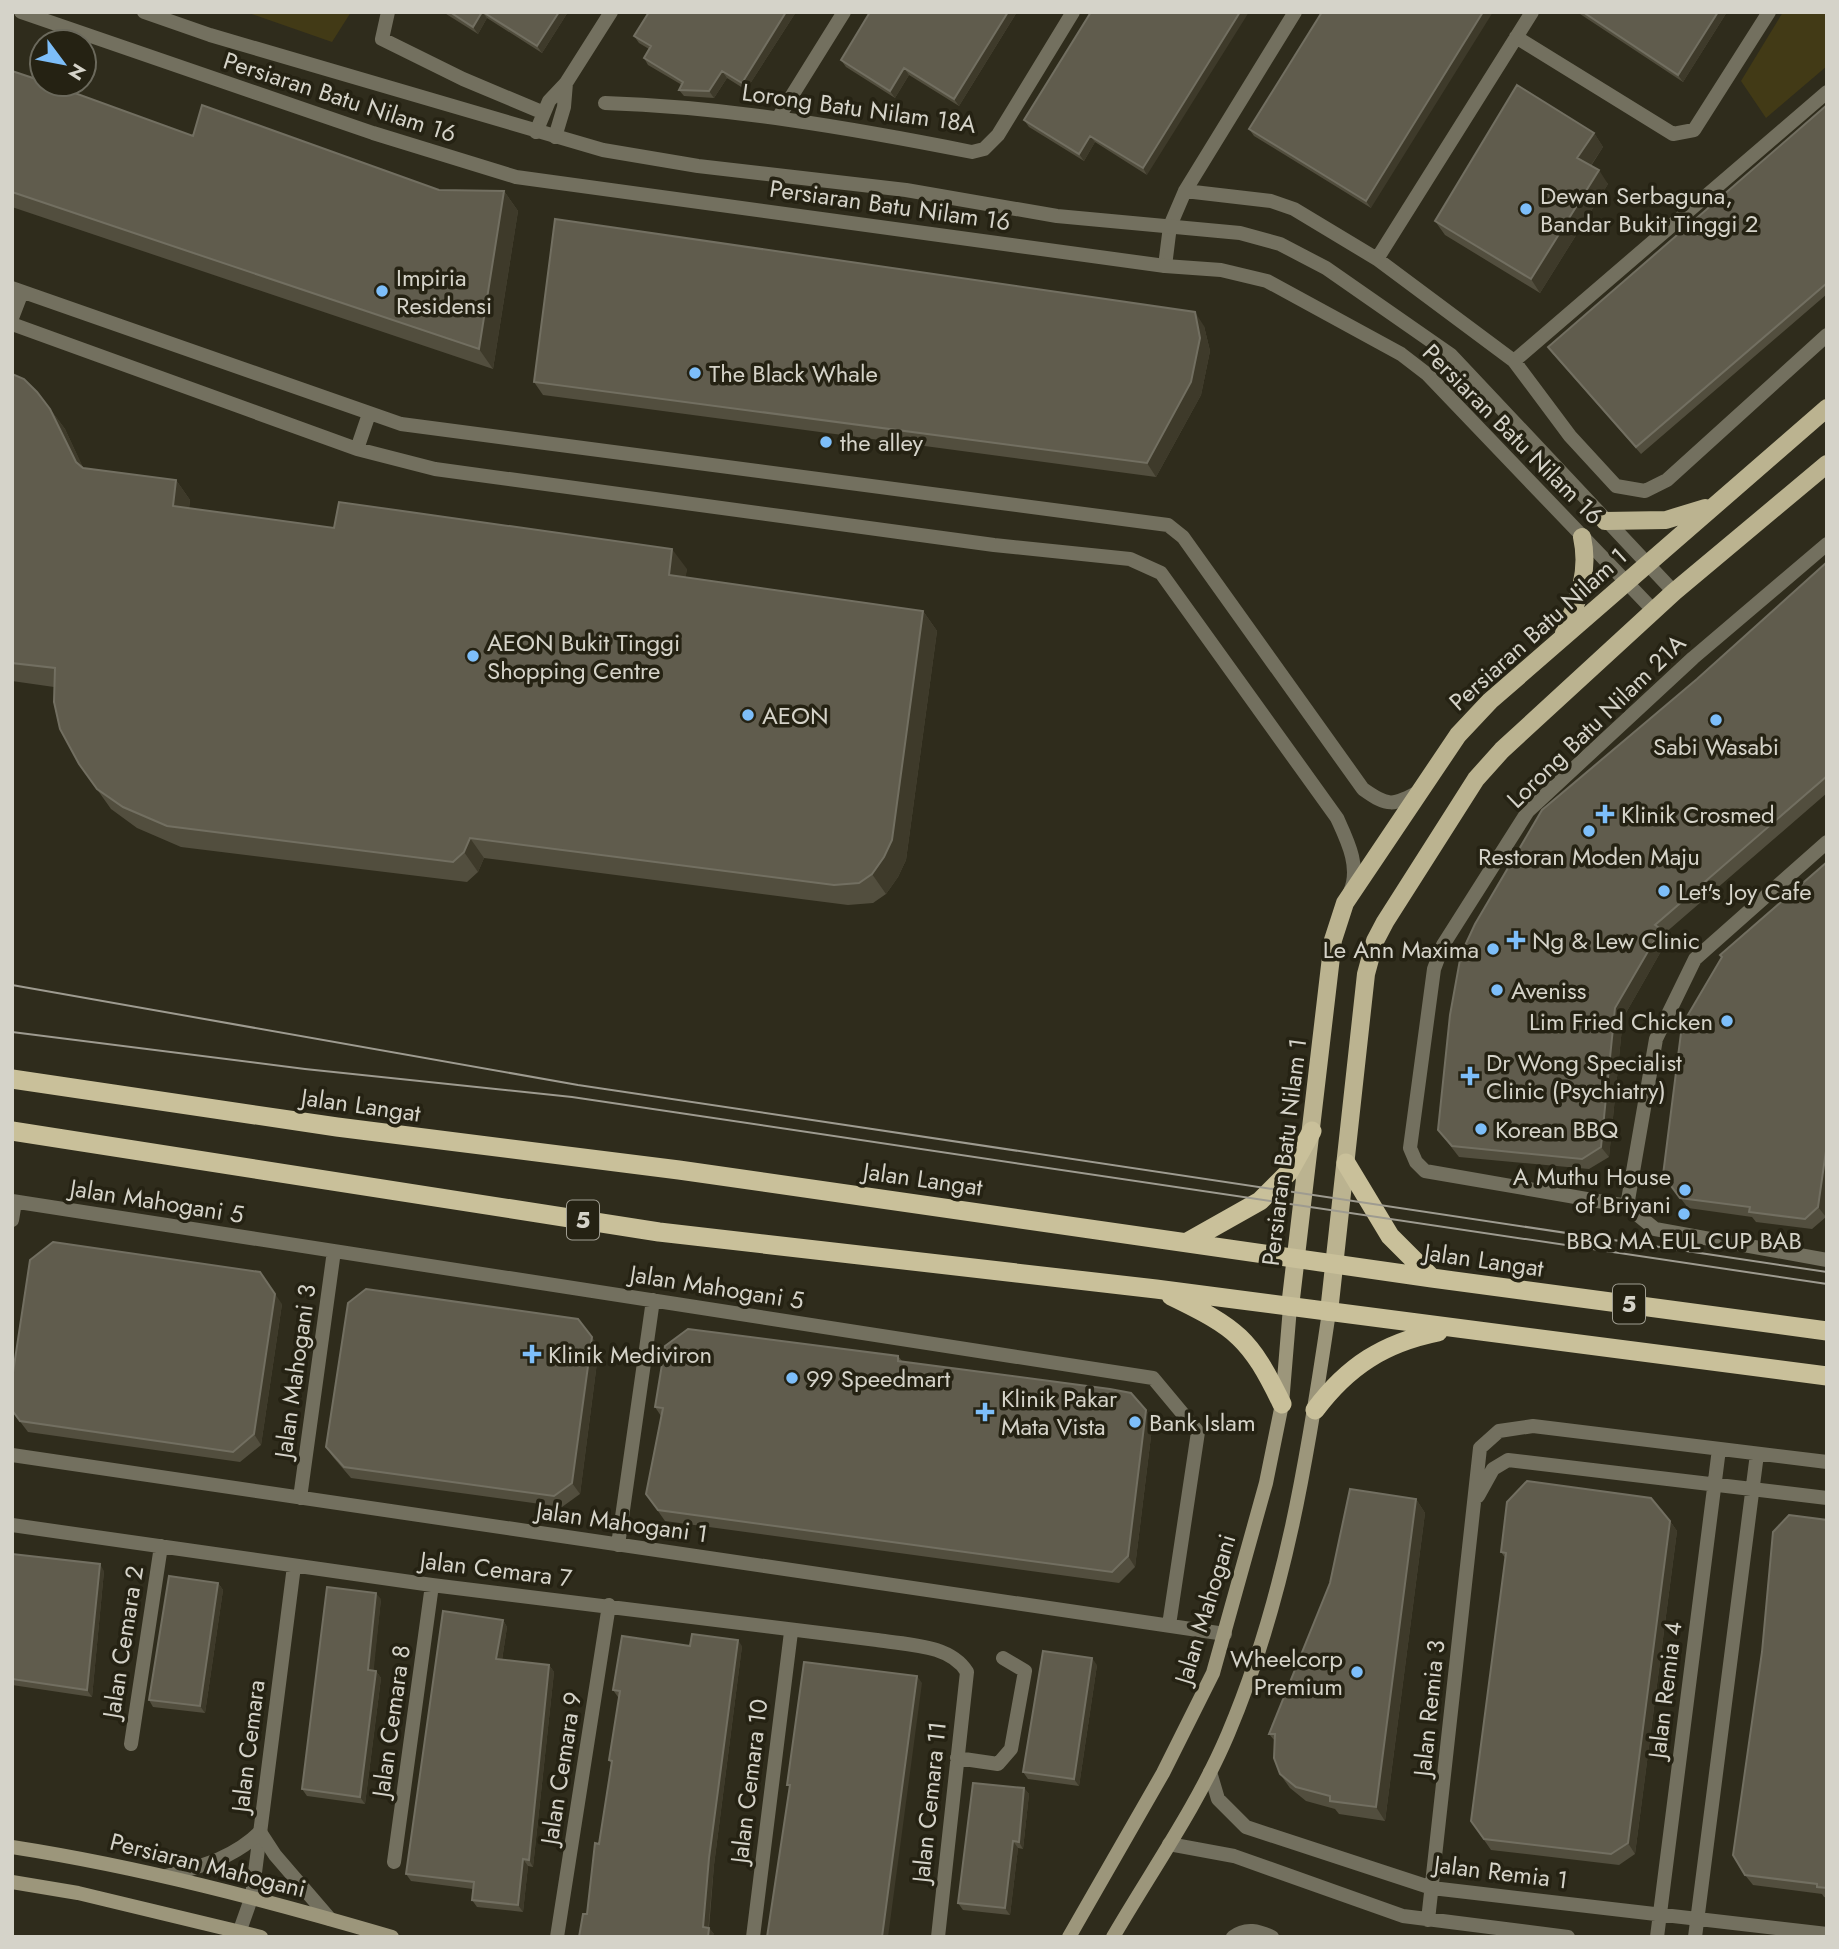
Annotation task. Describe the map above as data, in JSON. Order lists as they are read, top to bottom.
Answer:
{
  "streets": {
    "highway": ["Jalan Langat", "5"],
    "main road": ["Persiaran Batu Nilam 1", "Jalan Mahogani", "Persiaran Mahogani"],
    "street": [
      "Persiaran Batu Nilam 16",
      "Lorong Batu Nilam 18A",
      "Lorong Batu Nilam 21A",
      "Jalan Mahogani 5",
      "Jalan Mahogani 3",
      "Jalan Mahogani 1",
      "Jalan Cemara 7",
      "Jalan Cemara 2",
      "Jalan Remia 4",
      "Jalan Remia 3",
      "Jalan Cemara 8",
      "Jalan Cemara",
      "Jalan Cemara 9",
      "Jalan Cemara 10",
      "Jalan Cemara 11",
      "Jalan Remia 1"
    ]
  },
  "crossings": [
    ["Persiaran Batu Nilam 16", "Persiaran Batu Nilam 1"],
    ["Persiaran Batu Nilam 1", "Jalan Langat"],
    ["Persiaran Batu Nilam 1", "5"],
    ["Persiaran Batu Nilam 1", "Jalan Mahogani"],
    ["Jalan Mahogani 5", "Jalan Mahogani 3"],
    ["Jalan Mahogani 5", "Jalan Mahogani 1"],
    ["5", "Jalan Mahogani"],
    ["Jalan Mahogani 3", "Jalan Mahogani 1"],
    ["Jalan Mahogani 1", "Jalan Mahogani"],
    ["Jalan Cemara 7", "Jalan Cemara 2"],
    ["Jalan Cemara 7", "Jalan Cemara 8"],
    ["Jalan Cemara 7", "Jalan Cemara"],
    ["Jalan Cemara 7", "Jalan Cemara 9"],
    ["Jalan Cemara 7", "Jalan Cemara 10"],
    ["Jalan Cemara 7", "Jalan Cemara 11"],
    ["Jalan Remia 4", "Jalan Remia 3"],
    ["Jalan Remia 4", "Jalan Remia 1"],
    ["Jalan Remia 3", "Jalan Remia 1"],
    ["Jalan Cemara", "Persiaran Mahogani"]
  ],
  "places": {
    "other": [
      "Dewan Serbaguna, Bandar Bukit Tinggi 2",
      "Impiria Residensi",
      "The Black Whale",
      "the alley",
      "AEON Bukit Tinggi Shopping Centre",
      "AEON",
      "Sabi Wasabi",
      "Restoran Moden Maju",
      "Let's Joy Cafe",
      "Le Ann Maxima",
      "Aveniss",
      "Lim Fried Chicken",
      "Korean BBQ",
      "A Muthu House of Briyani",
      "BBQ MA EUL CUP BAB",
      "99 Speedmart",
      "Bank Islam",
      "Wheelcorp Premium"
    ],
    "health": [
      "Klinik Crosmed",
      "Ng & Lew Clinic",
      "Dr Wong Specialist Clinic (Psychiatry)",
      "Klinik Mediviron",
      "Klinik Pakar Mata Vista"
    ]
  },
  "north": "bottom right"
}
